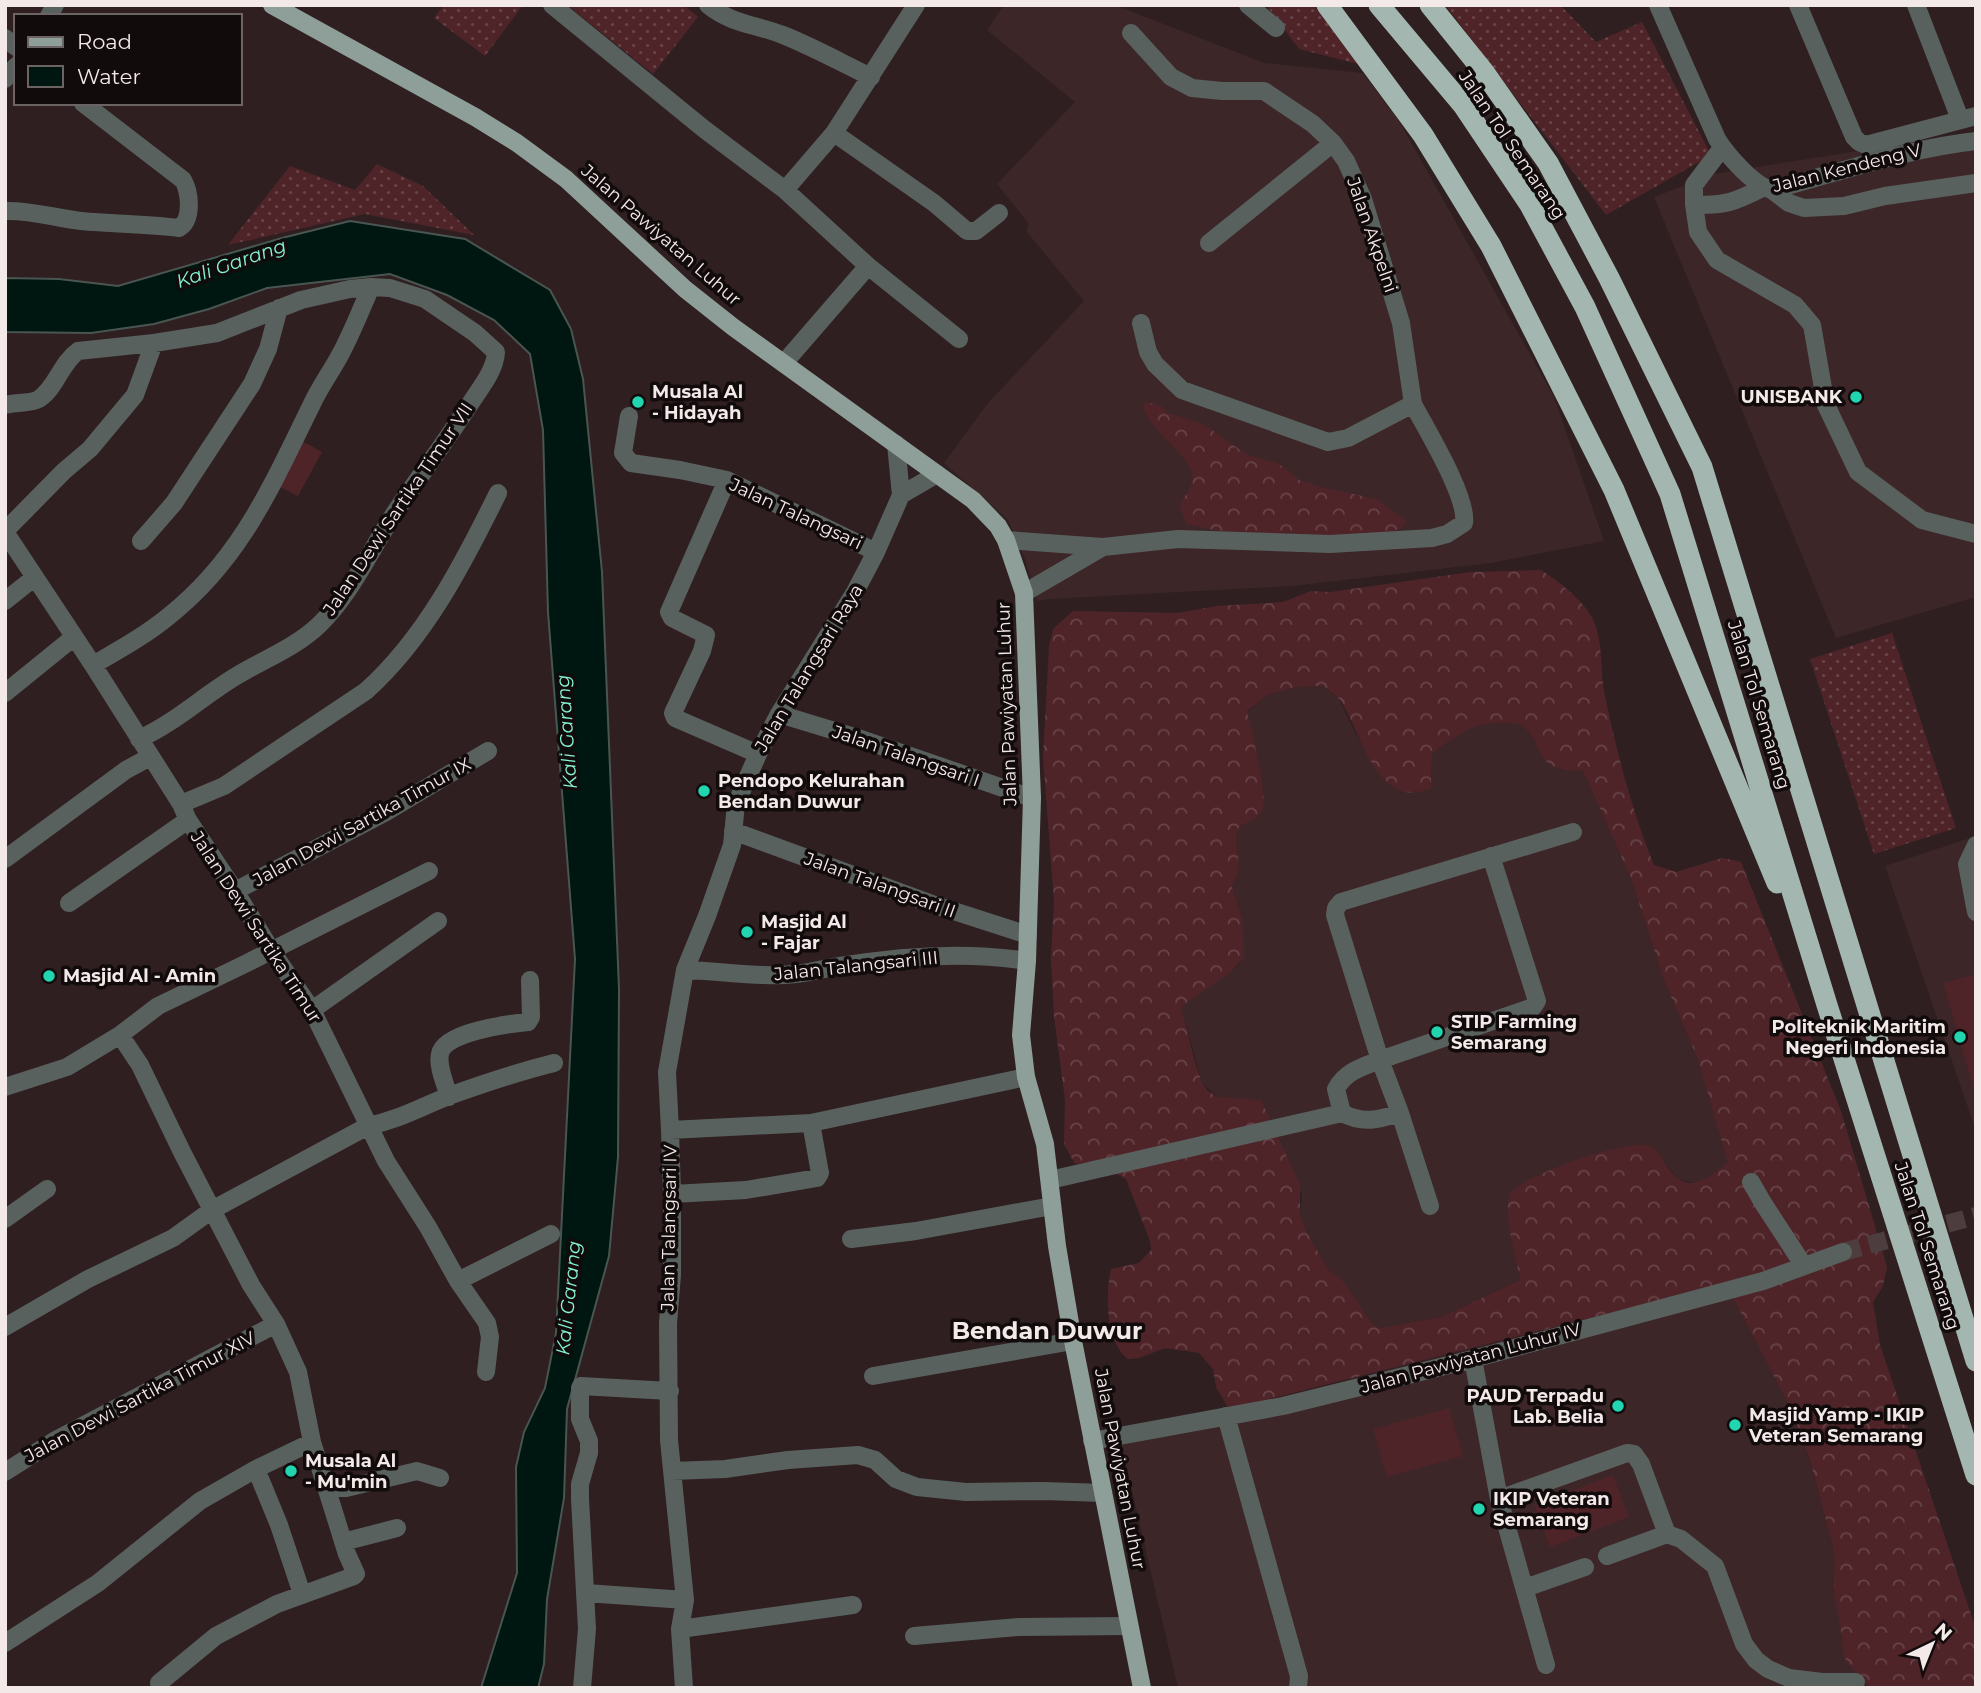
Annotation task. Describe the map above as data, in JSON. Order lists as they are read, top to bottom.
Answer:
{
  "streets": {
    "highway": ["Jalan Tol Semarang"],
    "main road": ["Jalan Pawiyatan Luhur"],
    "street": [
      "Jalan Kendeng V",
      "Jalan Akpelni",
      "Jalan Dewi Sartika Timur VII",
      "Jalan Talangsari",
      "Jalan Talangsari Raya",
      "Jalan Talangsari I",
      "Jalan Dewi Sartika Timur IX",
      "Jalan Talangsari II",
      "Jalan Dewi Sartika Timur",
      "Jalan Talangsari III",
      "Jalan Talangsari IV",
      "Jalan Pawiyatan Luhur IV",
      "Jalan Dewi Sartika Timur XIV"
    ]
  },
  "crossings": [
    ["Jalan Pawiyatan Luhur", "Jalan Akpelni"],
    ["Jalan Pawiyatan Luhur", "Jalan Talangsari Raya"],
    ["Jalan Pawiyatan Luhur", "Jalan Talangsari I"],
    ["Jalan Pawiyatan Luhur", "Jalan Talangsari II"],
    ["Jalan Pawiyatan Luhur", "Jalan Talangsari III"],
    ["Jalan Pawiyatan Luhur", "Jalan Talangsari IV"],
    ["Jalan Pawiyatan Luhur", "Jalan Pawiyatan Luhur IV"],
    ["Jalan Dewi Sartika Timur VII", "Jalan Dewi Sartika Timur"],
    ["Jalan Talangsari", "Jalan Talangsari Raya"],
    ["Jalan Talangsari Raya", "Jalan Talangsari I"],
    ["Jalan Talangsari Raya", "Jalan Talangsari II"],
    ["Jalan Talangsari Raya", "Jalan Talangsari III"],
    ["Jalan Talangsari Raya", "Jalan Talangsari IV"],
    ["Jalan Dewi Sartika Timur IX", "Jalan Dewi Sartika Timur"],
    ["Jalan Talangsari II", "Jalan Talangsari III"]
  ],
  "districts": ["Bendan Duwur"],
  "water": ["Kali Garang"],
  "places": [
    "UNISBANK",
    "Musala Al - Hidayah",
    "Pendopo Kelurahan Bendan Duwur",
    "Masjid Al - Fajar",
    "Masjid Al - Amin",
    "STIP Farming Semarang",
    "Politeknik Maritim Negeri Indonesia",
    "PAUD Terpadu Lab. Belia",
    "Masjid Yamp - IKIP Veteran Semarang",
    "Musala Al - Mu'min",
    "IKIP Veteran Semarang"
  ],
  "legend": ["Road", "Water"],
  "north": "top right"
}
